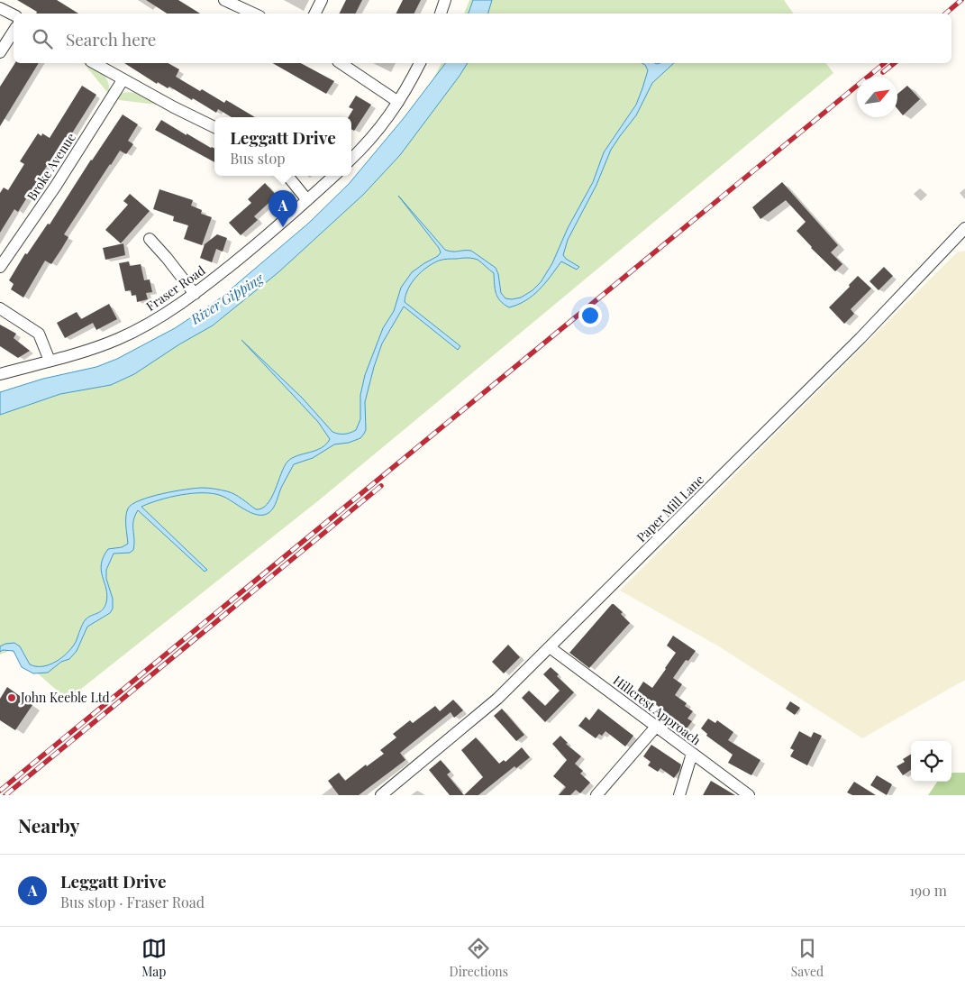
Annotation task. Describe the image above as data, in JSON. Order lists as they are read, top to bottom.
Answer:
{
  "streets": {
    "street": [
      "Broke Avenue",
      "Fraser Road",
      "Paper Mill Lane",
      "Hillcrest Approach"
    ]
  },
  "crossings": [
    ["Paper Mill Lane", "Hillcrest Approach"]
  ],
  "water": ["River Gipping"],
  "places": ["John Keeble Ltd"],
  "north": "top right",
  "page": {
    "search": "Search here",
    "popup": ["Leggatt Drive", "Bus stop"],
    "pins": "A",
    "heading": "Nearby",
    "list": [
      {
        "mark": "A",
        "name": "Leggatt Drive",
        "note": "Bus stop · Fraser Road",
        "value": "190 m"
      }
    ],
    "nav": ["Map", "Directions", "Saved"]
  }
}
